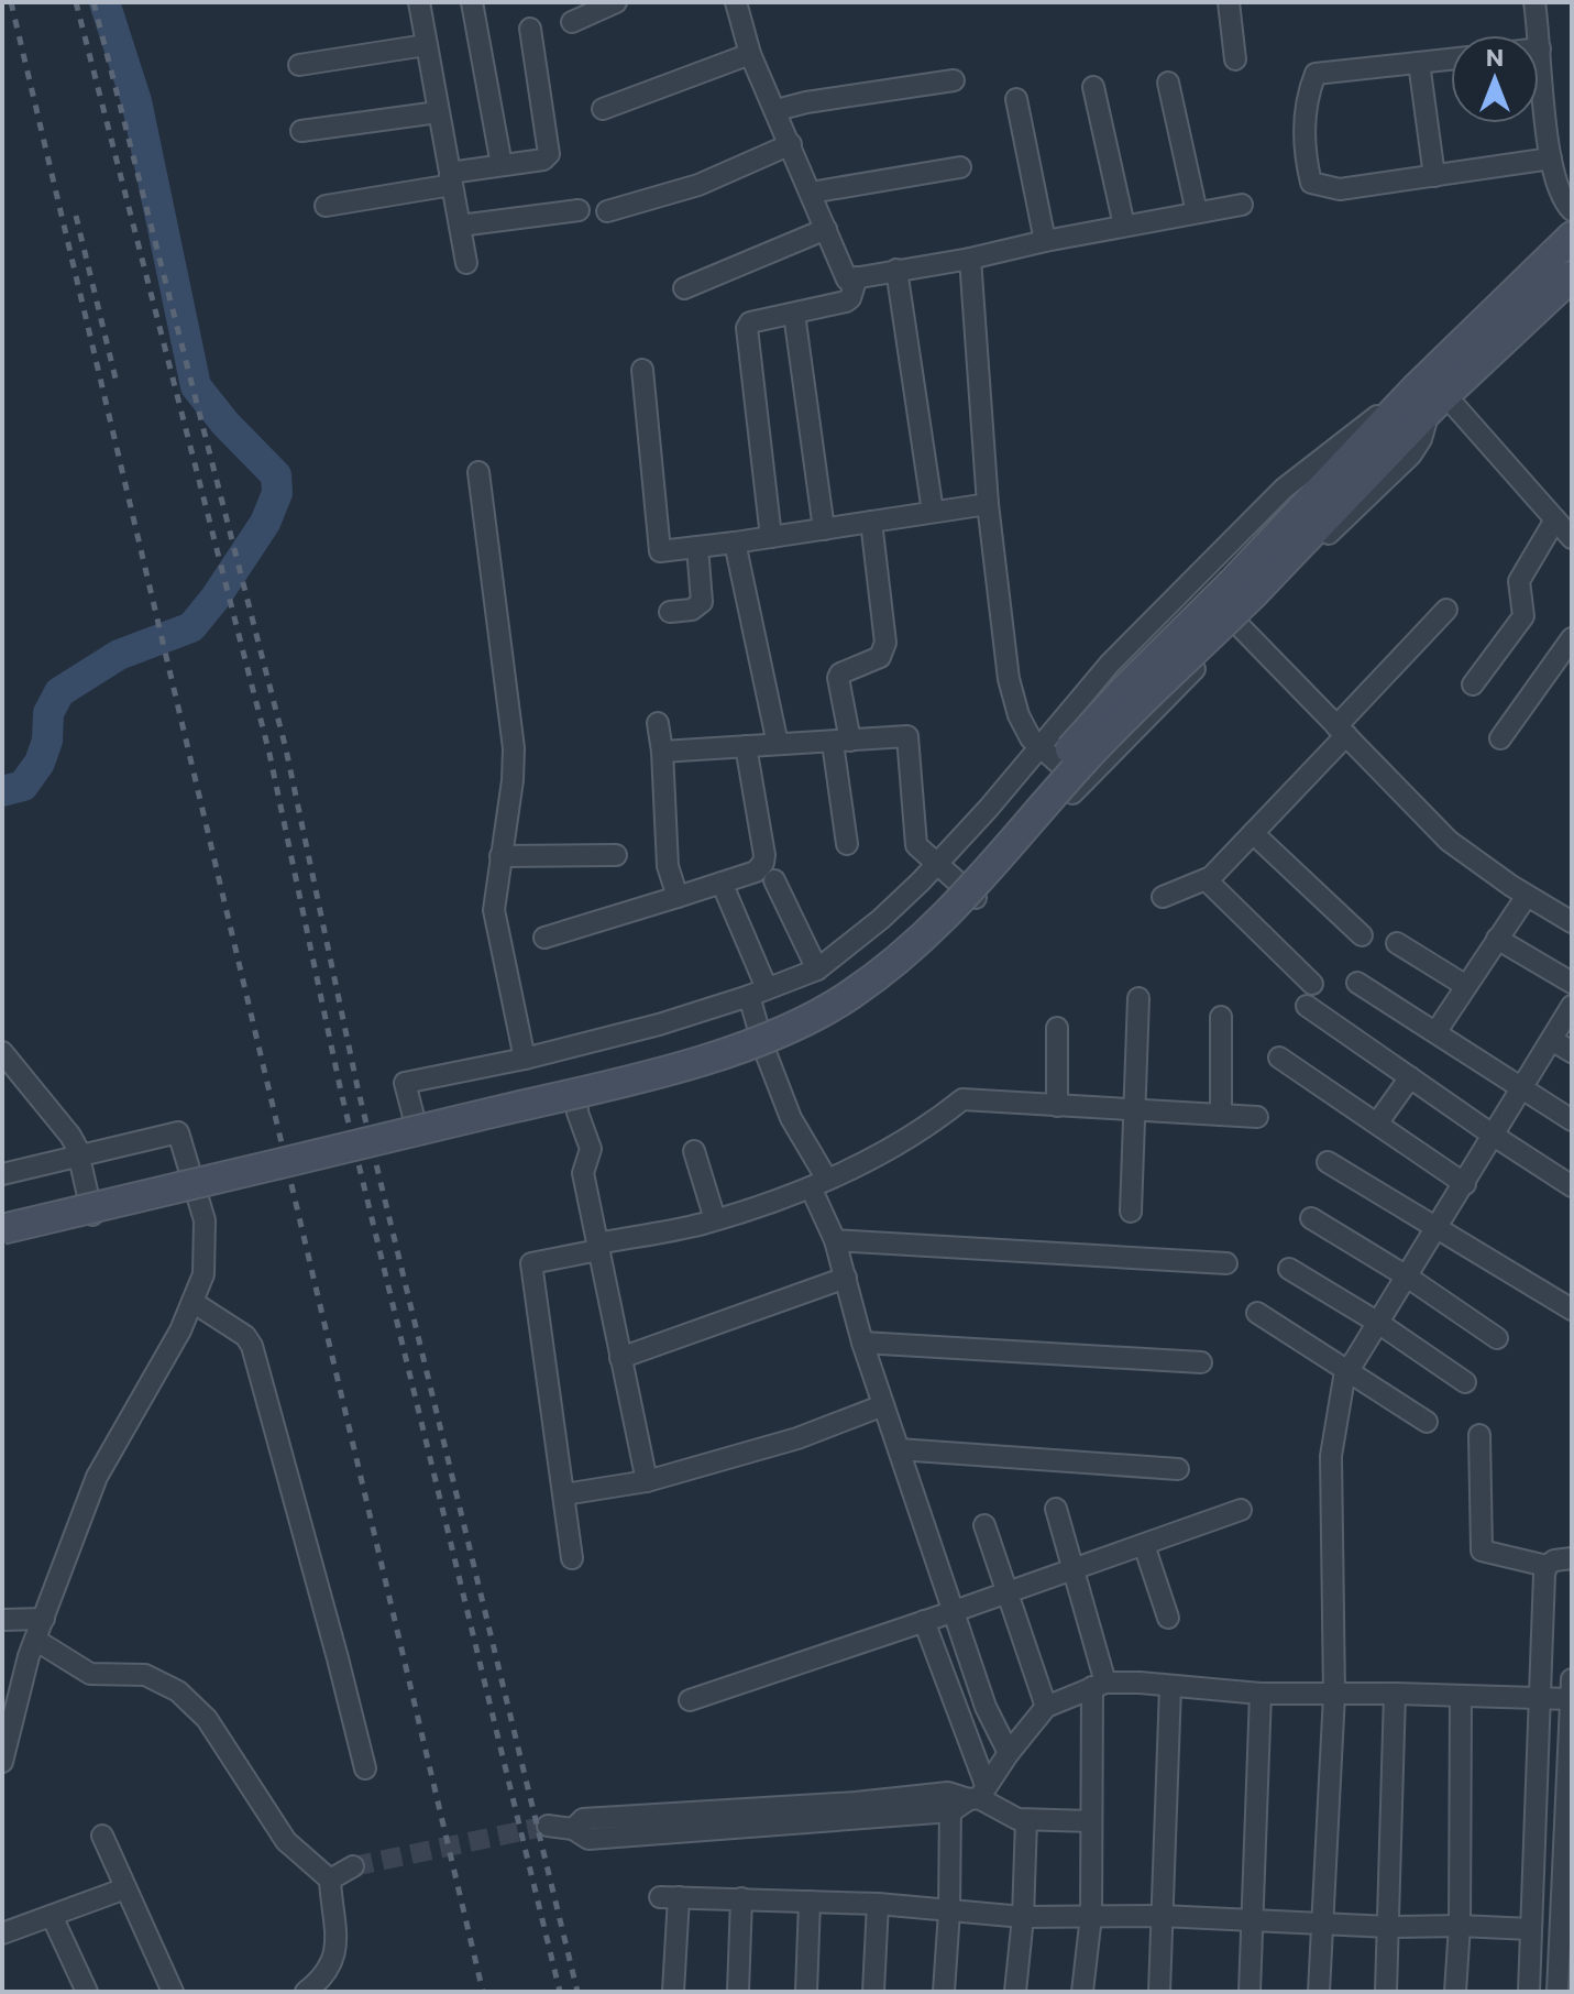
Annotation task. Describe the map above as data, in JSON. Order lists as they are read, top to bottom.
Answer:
{
  "north": "top"
}
